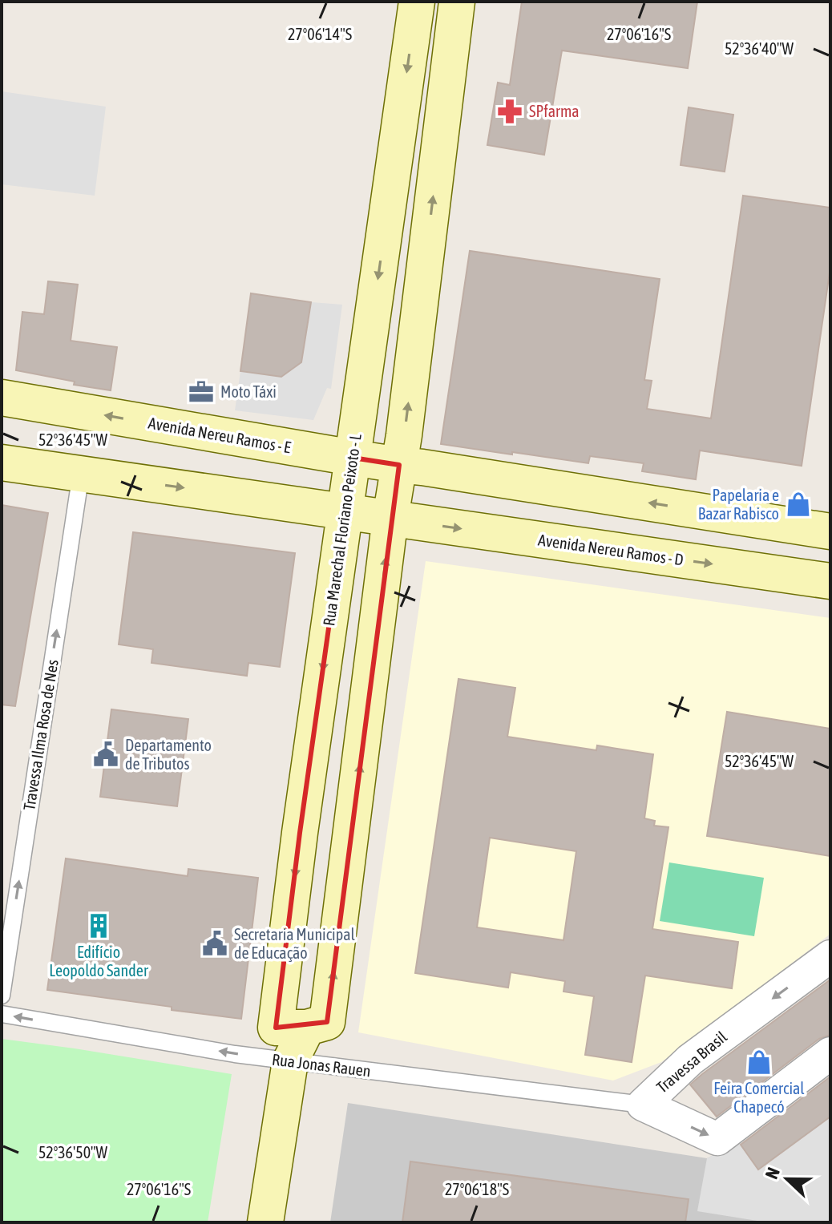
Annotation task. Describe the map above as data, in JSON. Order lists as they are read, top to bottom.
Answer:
{
  "streets": {
    "street": [
      "Avenida Nereu Ramos - E",
      "Rua Marechal Floriano Peixoto - L",
      "Avenida Nereu Ramos - D",
      "Travessa Brasil"
    ],
    "lane": ["Travessa Ilma Rosa de Nes", "Rua Jonas Rauen"]
  },
  "crossings": [
    ["Avenida Nereu Ramos - E", "Rua Marechal Floriano Peixoto - L"],
    ["Travessa Brasil", "Rua Jonas Rauen"]
  ],
  "one_way": ["Travessa Ilma Rosa de Nes", "Rua Jonas Rauen"],
  "places": {
    "pharmacy": ["SPfarma"],
    "office": ["Moto Táxi"],
    "shop": ["Papelaria e Bazar Rabisco", "Feira Comercial Chapecó"],
    "public building": ["Departamento de Tributos", "Secretaria Municipal de Educação"],
    "building": ["Edifício Leopoldo Sander"]
  },
  "north": "left",
  "coordinates": [
    "27°06'16\"S",
    "27°06'14\"S",
    "52°36'40\"W",
    "52°36'45\"W",
    "52°36'50\"W",
    "27°06'18\"S"
  ]
}
